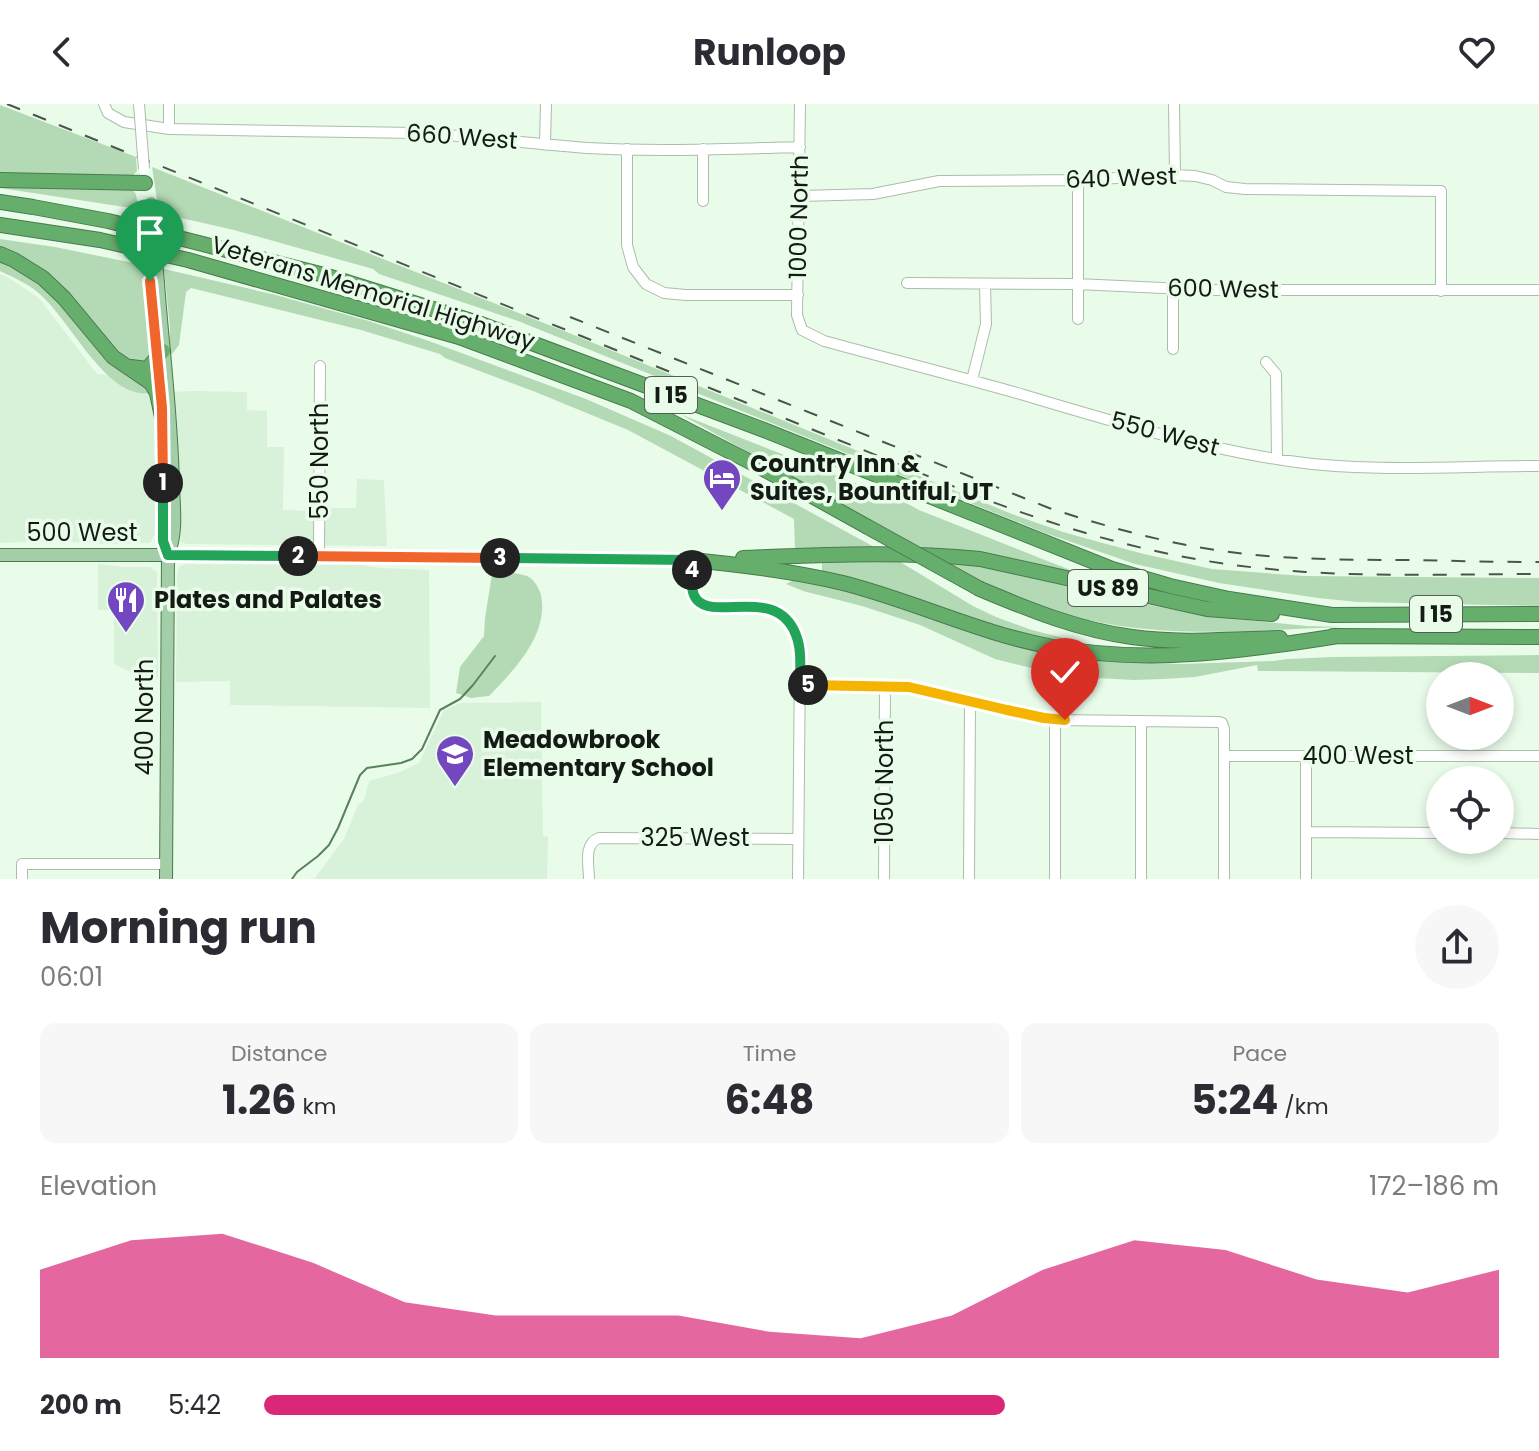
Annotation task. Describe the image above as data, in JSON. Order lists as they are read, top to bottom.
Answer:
{
  "streets": {
    "highway": ["Veterans Memorial Highway", "I 15", "US 89"],
    "main road": ["500 West", "400 North"],
    "street": [
      "660 West",
      "640 West",
      "1000 North",
      "600 West",
      "550 West",
      "550 North",
      "400 West",
      "1050 North",
      "325 West"
    ]
  },
  "crossings": [
    ["660 West", "1000 North"],
    ["640 West", "1000 North"],
    ["640 West", "600 West"],
    ["1000 North", "550 West"],
    ["Veterans Memorial Highway", "US 89"],
    ["550 North", "500 West"],
    ["500 West", "US 89"],
    ["500 West", "400 North"]
  ],
  "places": {
    "hotel": ["Country Inn & Suites, Bountiful, UT"],
    "restaurant": ["Plates and Palates"],
    "school or university": ["Meadowbrook Elementary School"]
  },
  "north": "right",
  "page": {
    "header": "Runloop",
    "pins": [
      "1",
      "2",
      "3",
      "4",
      "5"
    ],
    "heading": ["Morning run", "06:01"],
    "stats": [
      ["Distance", "1.26 km"],
      ["Time", "6:48"],
      ["Pace", "5:24 /km"]
    ],
    "chart": ["Elevation", "172–186 m"],
    "list": [
      {
        "name": "200 m",
        "note": "5:42"
      }
    ]
  }
}
